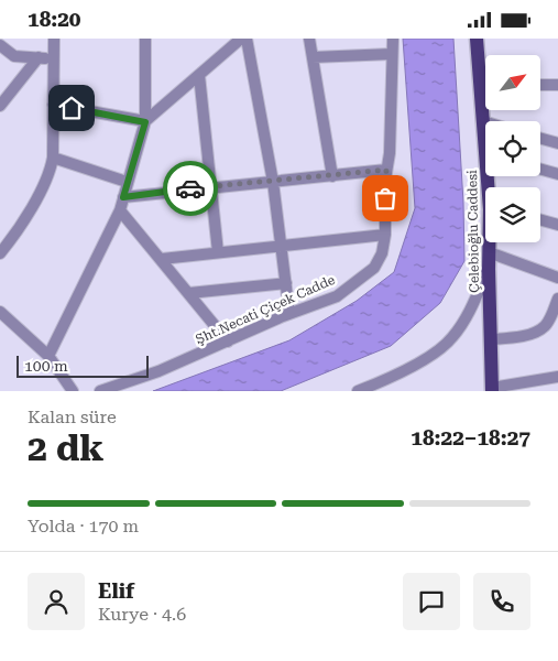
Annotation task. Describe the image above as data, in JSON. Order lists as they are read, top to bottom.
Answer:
{
  "streets": {
    "main road": ["Çelebioğlu Caddesi"],
    "street": ["Şht.Necati Çiçek Cadde"]
  },
  "scale_bar": "100 m",
  "north": "top right",
  "page": {
    "status": "18:20",
    "scale": "100 m",
    "heading": ["2 dk", "Kalan süre", "18:22–18:27"],
    "panel": ["Elif", "Kurye · 4.6"],
    "bar": "Yolda · 170 m"
  }
}
